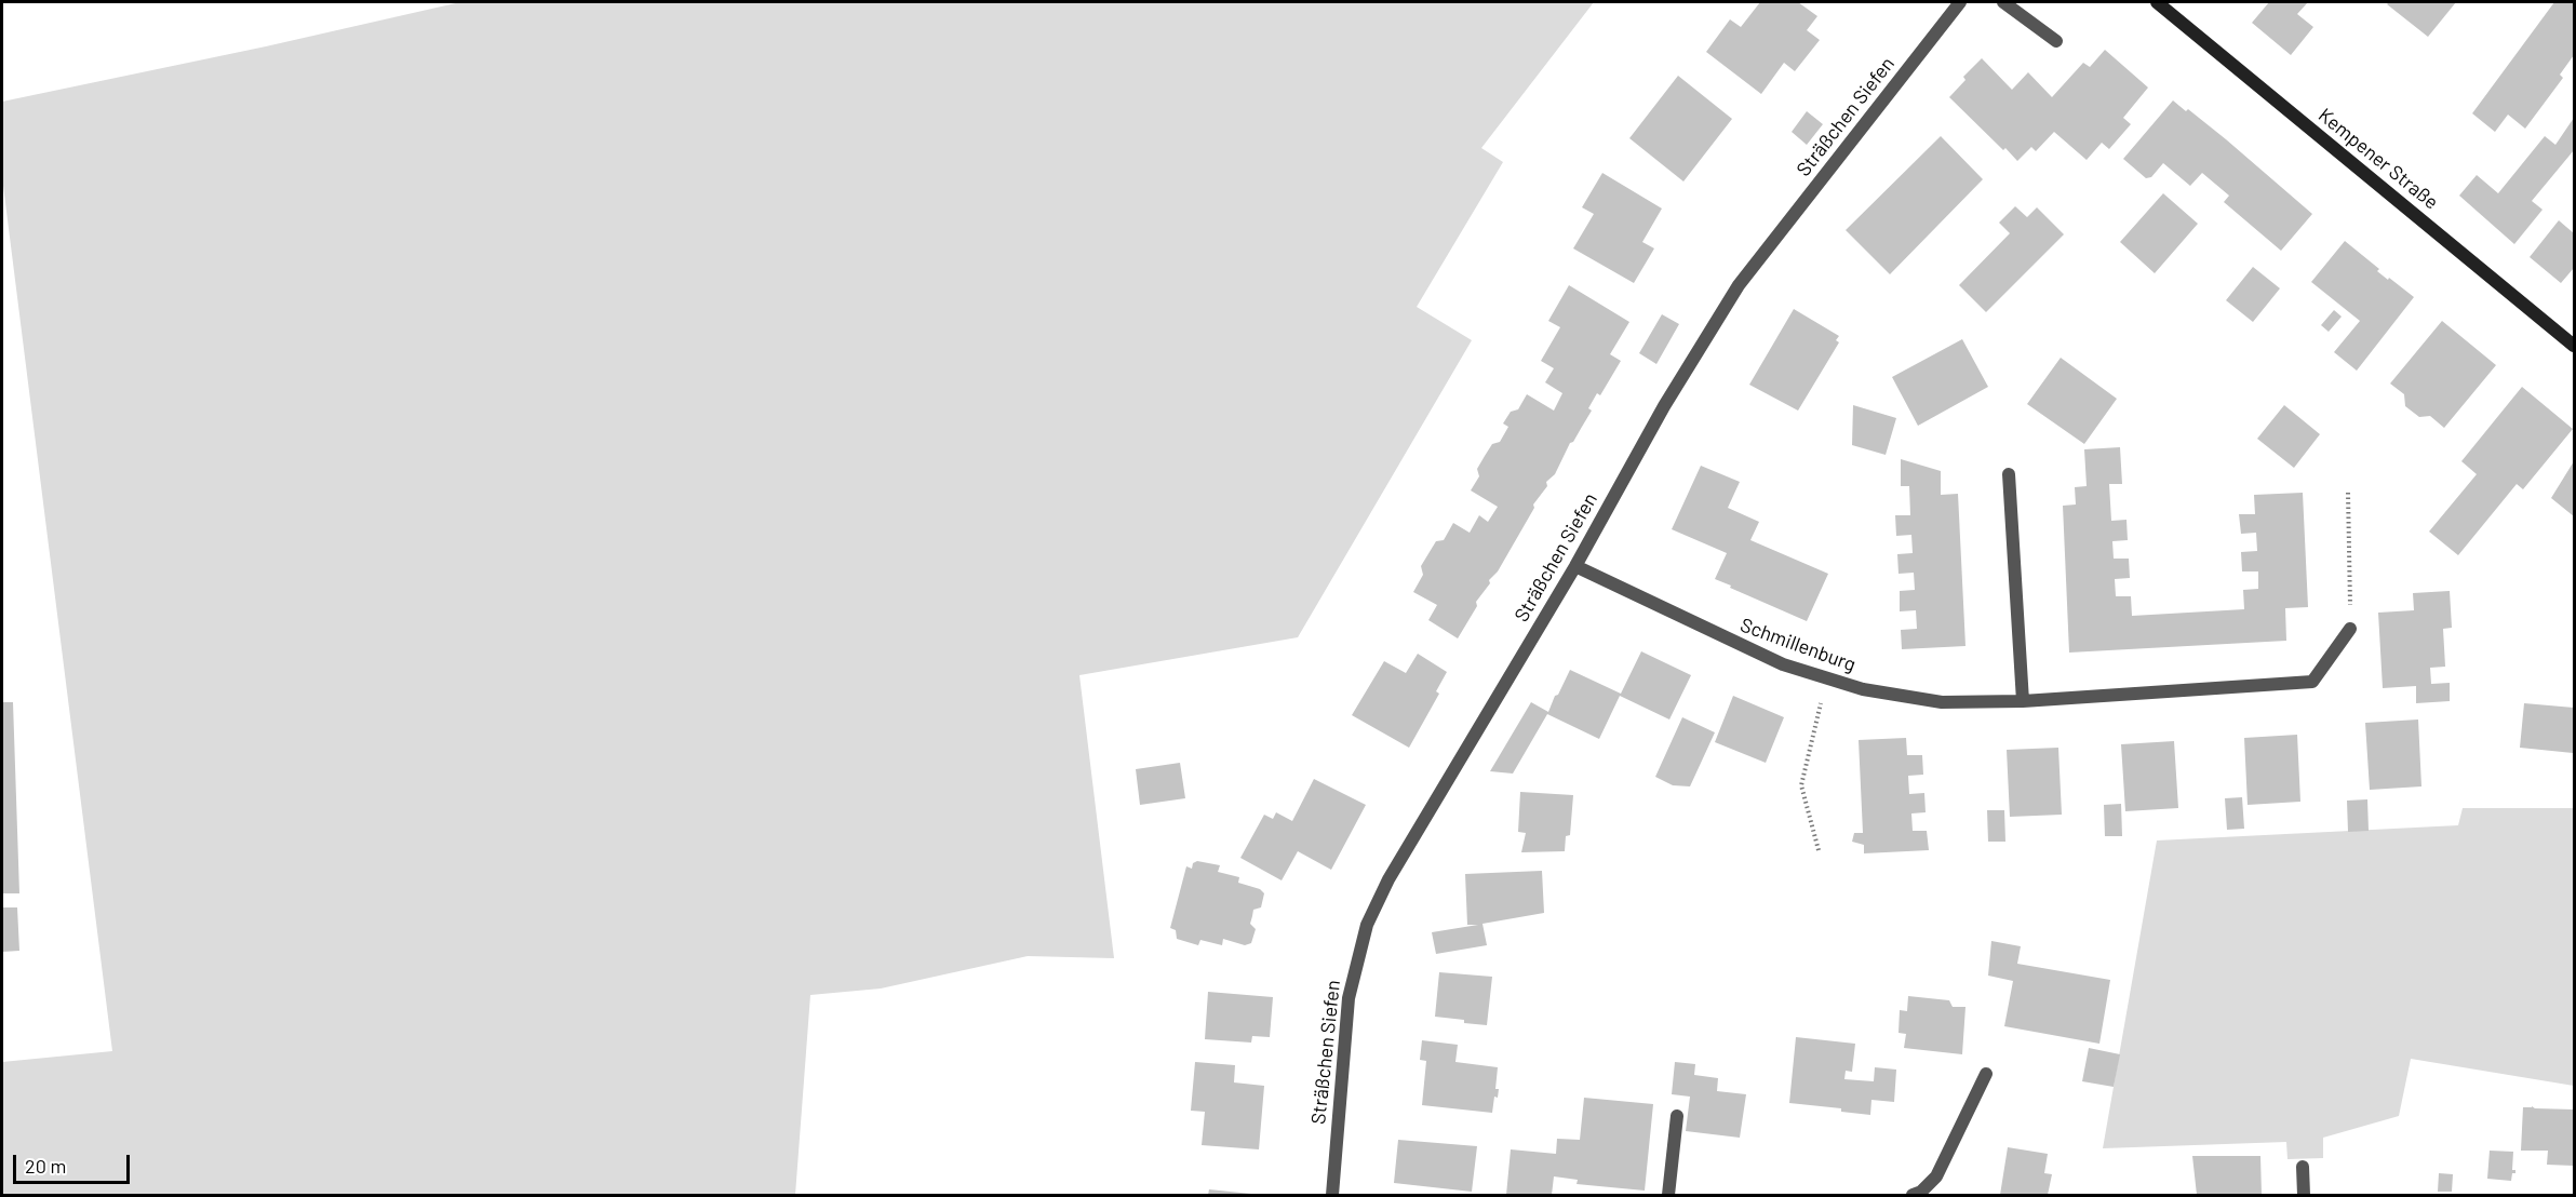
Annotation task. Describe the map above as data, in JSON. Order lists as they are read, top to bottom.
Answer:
{
  "streets": {
    "main road": ["Kempener Straße"],
    "street": ["Sträßchen Siefen", "Schmillenburg"]
  },
  "crossings": [
    ["Sträßchen Siefen", "Schmillenburg"]
  ],
  "scale_bar": "20 m"
}
